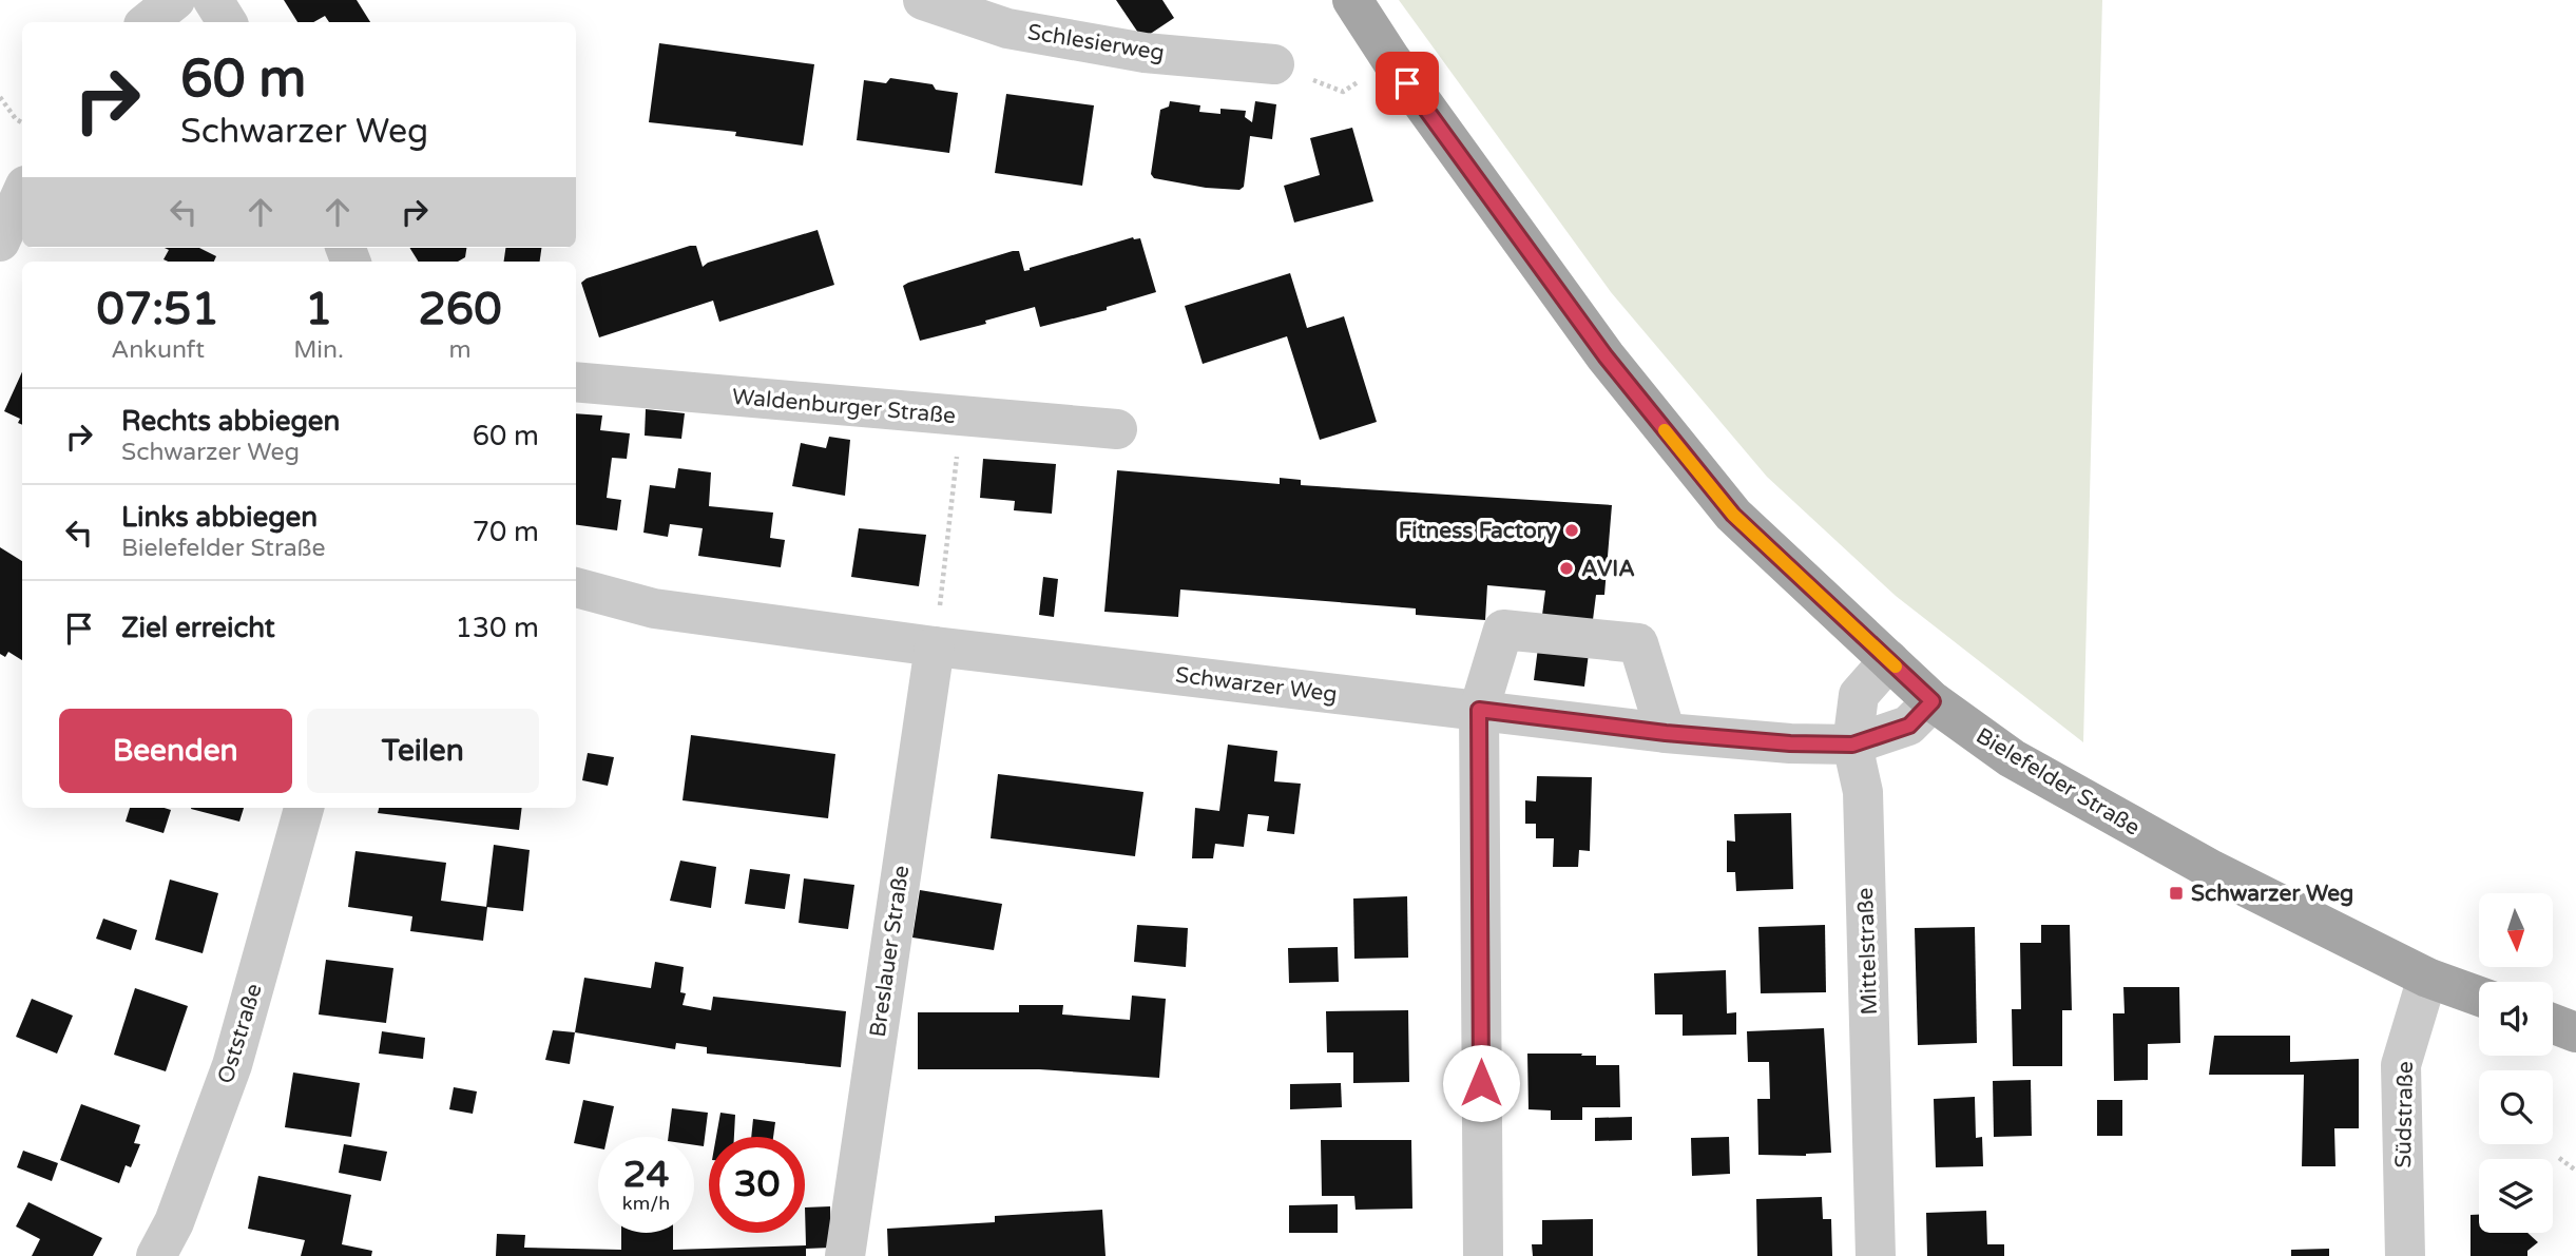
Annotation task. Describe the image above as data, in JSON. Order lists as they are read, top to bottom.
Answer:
{
  "streets": {
    "main road": ["Bielefelder Straße"],
    "street": [
      "Schlesierweg",
      "Waldenburger Straße",
      "Schwarzer Weg",
      "Breslauer Straße",
      "Mittelstraße",
      "Oststraße",
      "Südstraße"
    ]
  },
  "crossings": [
    ["Schwarzer Weg", "Bielefelder Straße"],
    ["Schwarzer Weg", "Breslauer Straße"],
    ["Schwarzer Weg", "Mittelstraße"],
    ["Bielefelder Straße", "Mittelstraße"],
    ["Bielefelder Straße", "Südstraße"]
  ],
  "places": {
    "other": ["Fitness Factory", "AVIA"],
    "transit": ["Schwarzer Weg"]
  },
  "north": "bottom",
  "page": {
    "turn": ["60 m", "Schwarzer Weg"],
    "eta": [
      "07:51",
      "Ankunft",
      "1",
      "Min.",
      "260",
      "m"
    ],
    "list": [
      {
        "name": "Rechts abbiegen",
        "note": "Schwarzer Weg",
        "value": "60 m"
      },
      {
        "name": "Links abbiegen",
        "note": "Bielefelder Straße",
        "value": "70 m"
      },
      {
        "name": "Ziel erreicht",
        "value": "130 m"
      }
    ],
    "buttons": ["Beenden", "Teilen"],
    "speed": "24 km/h",
    "limit": "30"
  }
}
